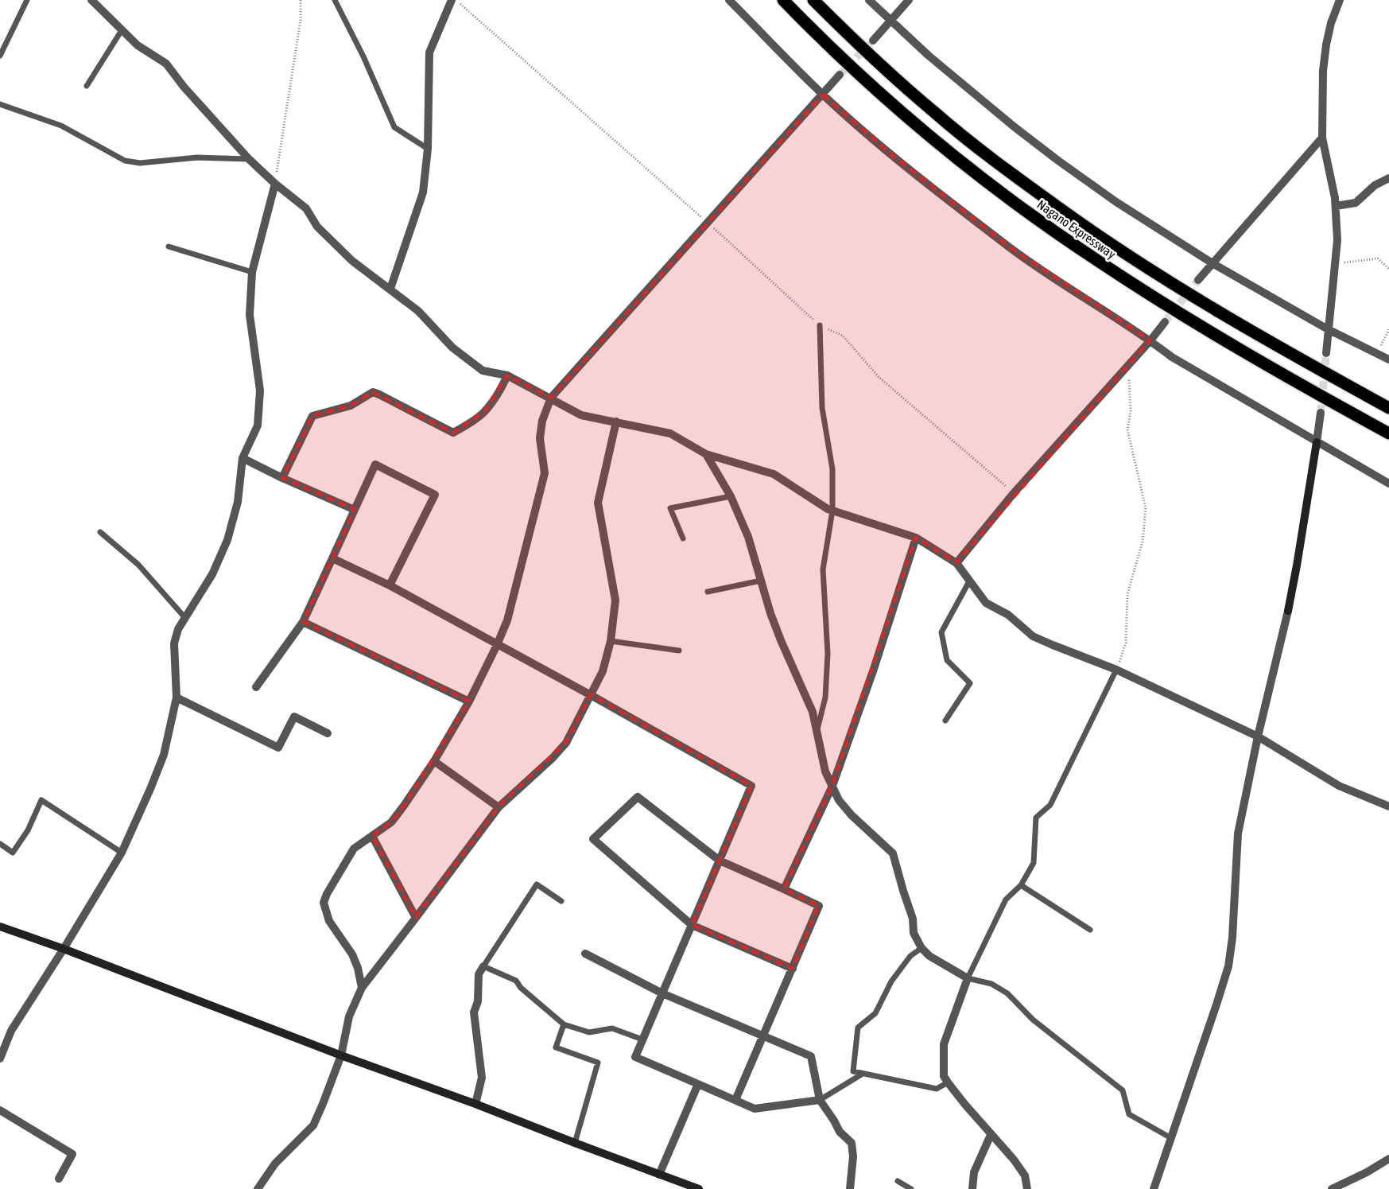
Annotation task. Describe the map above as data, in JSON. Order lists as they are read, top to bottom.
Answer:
{
  "streets": {
    "highway": ["Nagano Expressway"]
  }
}
